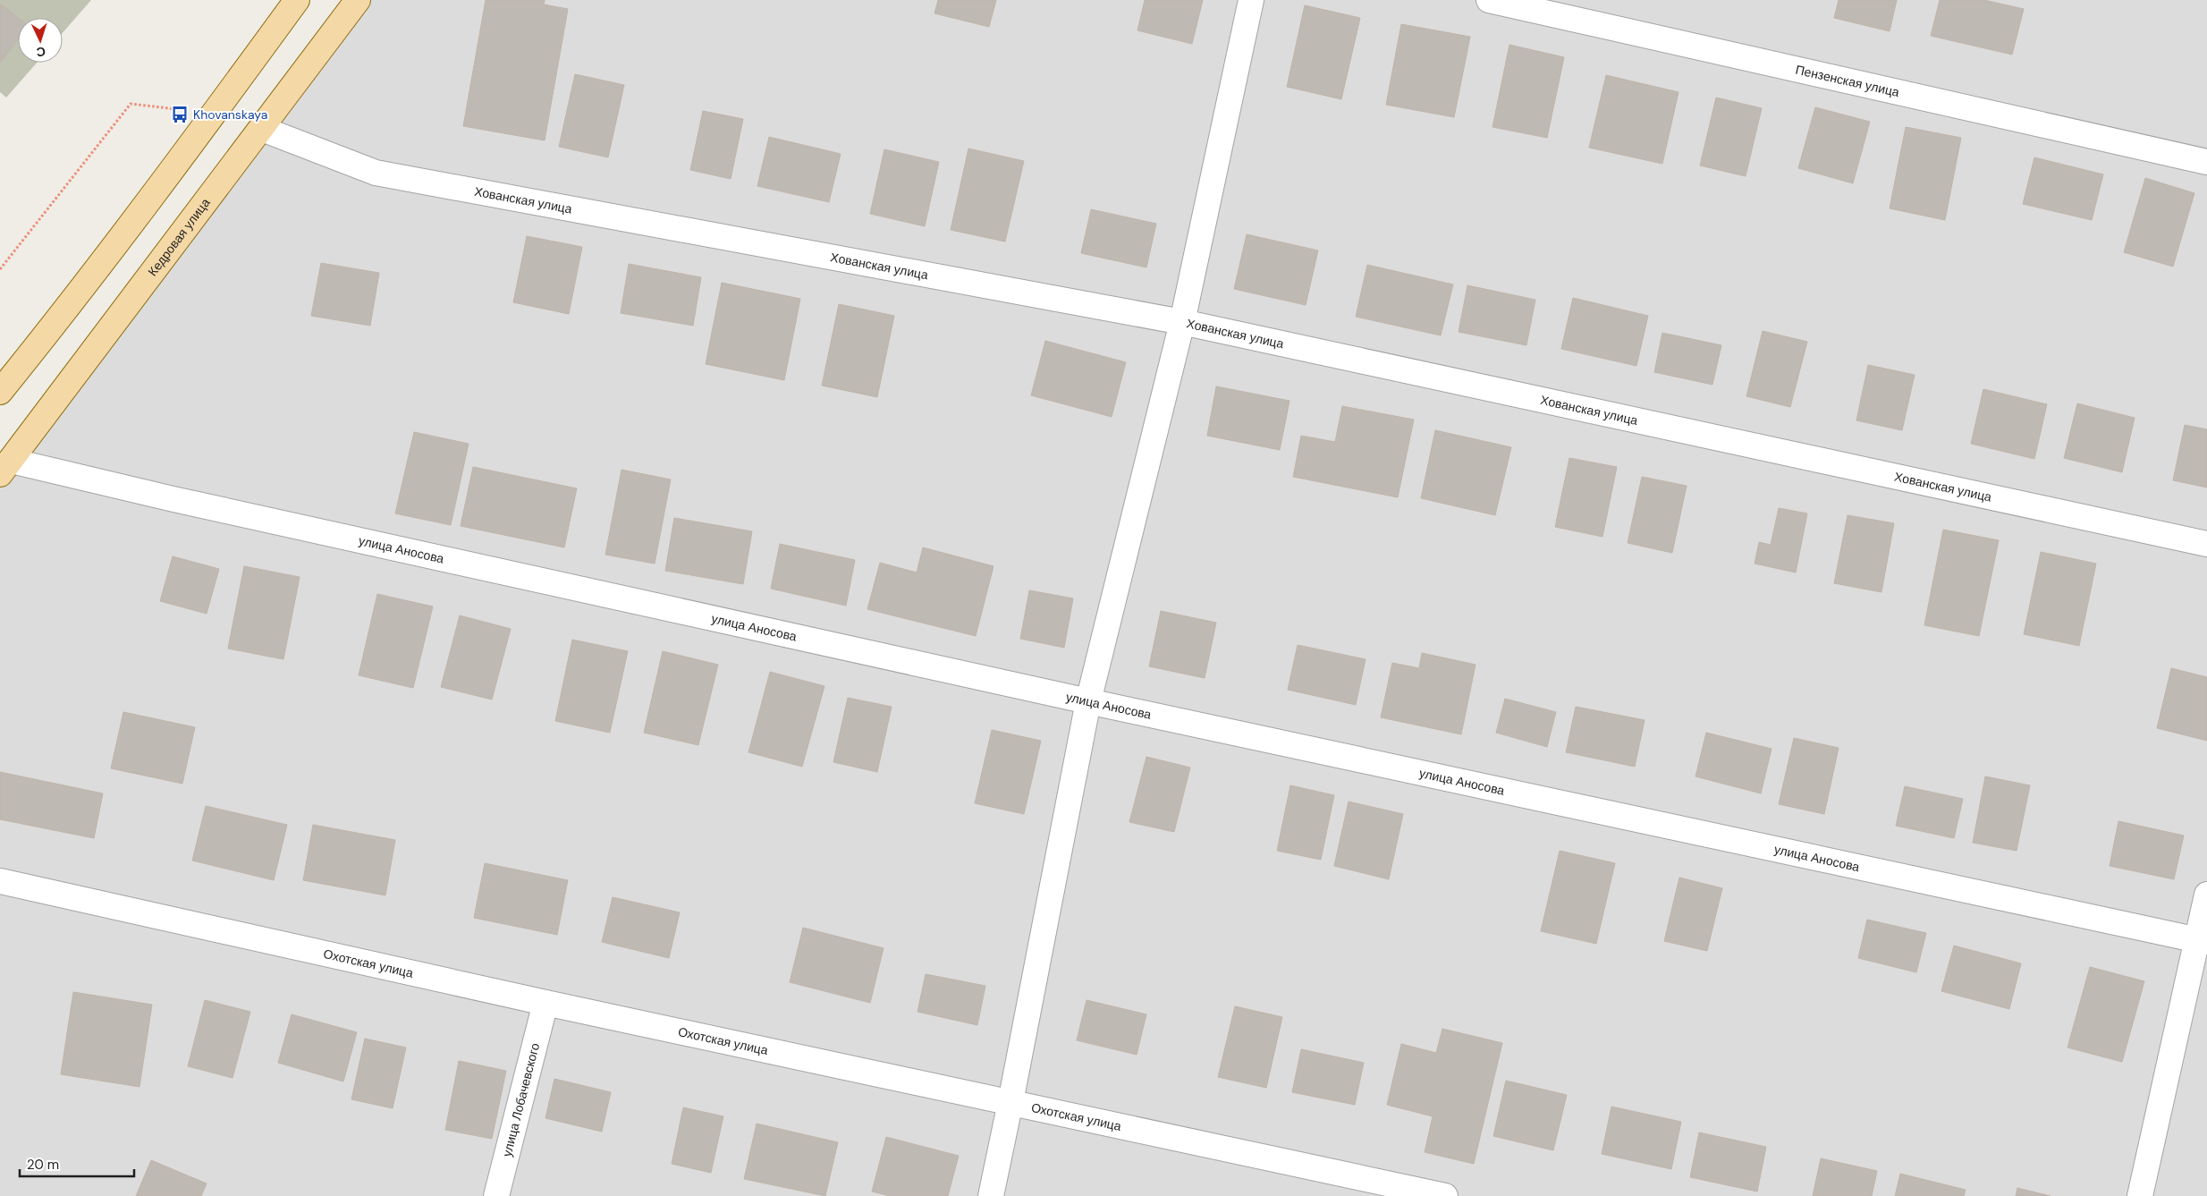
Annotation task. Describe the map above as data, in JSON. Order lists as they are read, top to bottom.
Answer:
{
  "streets": {
    "main road": ["Кедровая улица"],
    "street": [
      "Пензенская улица",
      "Хованская улица",
      "улица Аносова",
      "Охотская улица",
      "улица Лобачевского"
    ]
  },
  "crossings": [
    ["Хованская улица", "Кедровая улица"],
    ["Кедровая улица", "улица Аносова"],
    ["Охотская улица", "улица Лобачевского"]
  ],
  "places": {
    "bus stop": ["Khovanskaya"]
  },
  "scale_bar": "20 m",
  "north": "bottom"
}
